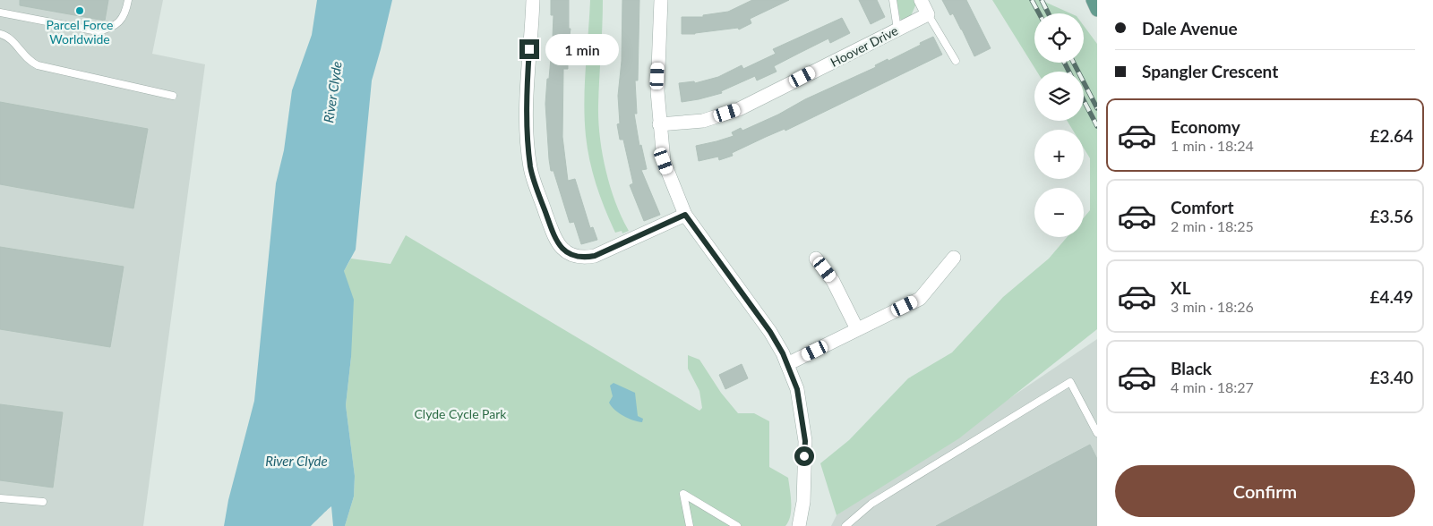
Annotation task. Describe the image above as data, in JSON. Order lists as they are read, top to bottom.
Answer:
{
  "streets": {
    "street": ["Hoover Drive"]
  },
  "water": ["River Clyde"],
  "parks": ["Clyde Cycle Park"],
  "places": ["Parcel Force Worldwide"],
  "page": {
    "banner": ["Dale Avenue", "Spangler Crescent"],
    "map_buttons": ["+", "−"],
    "bubble": "1 min",
    "list": [
      {
        "name": "Economy",
        "note": "1 min · 18:24",
        "value": "£2.64"
      },
      {
        "name": "Comfort",
        "note": "2 min · 18:25",
        "value": "£3.56"
      },
      {
        "name": "XL",
        "note": "3 min · 18:26",
        "value": "£4.49"
      },
      {
        "name": "Black",
        "note": "4 min · 18:27",
        "value": "£3.40"
      }
    ],
    "buttons": "Confirm"
  }
}
